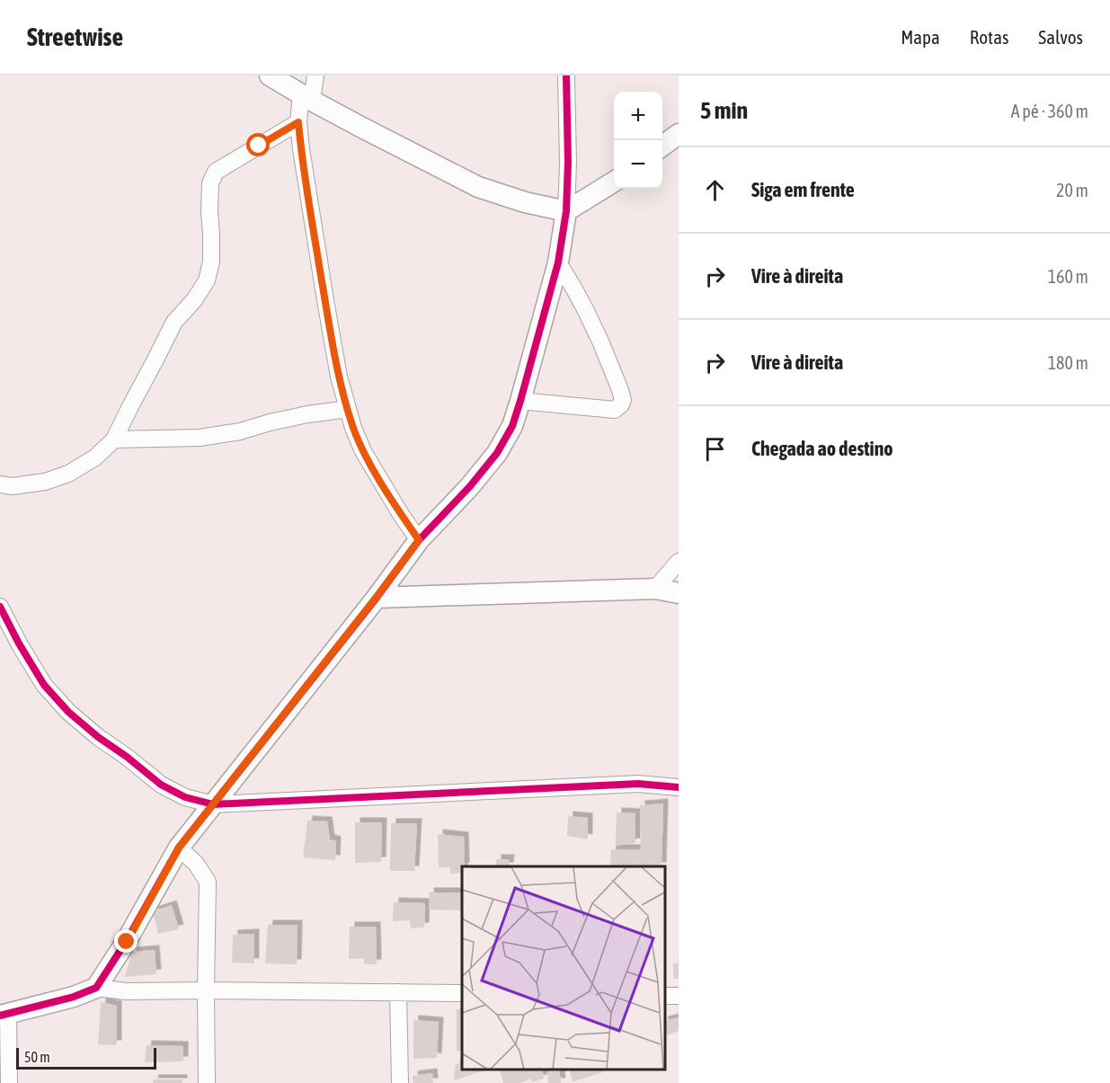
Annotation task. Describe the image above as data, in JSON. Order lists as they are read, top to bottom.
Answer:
{
  "scale_bar": "50 m",
  "page": {
    "header": "Streetwise",
    "nav": ["Mapa", "Rotas", "Salvos"],
    "heading": ["5 min", "A pé · 360 m"],
    "map_buttons": ["+", "−"],
    "list": [
      ["Siga em frente", "20 m"],
      ["Vire à direita", "160 m"],
      ["Vire à direita", "180 m"],
      "Chegada ao destino"
    ],
    "scale": "50 m"
  }
}
